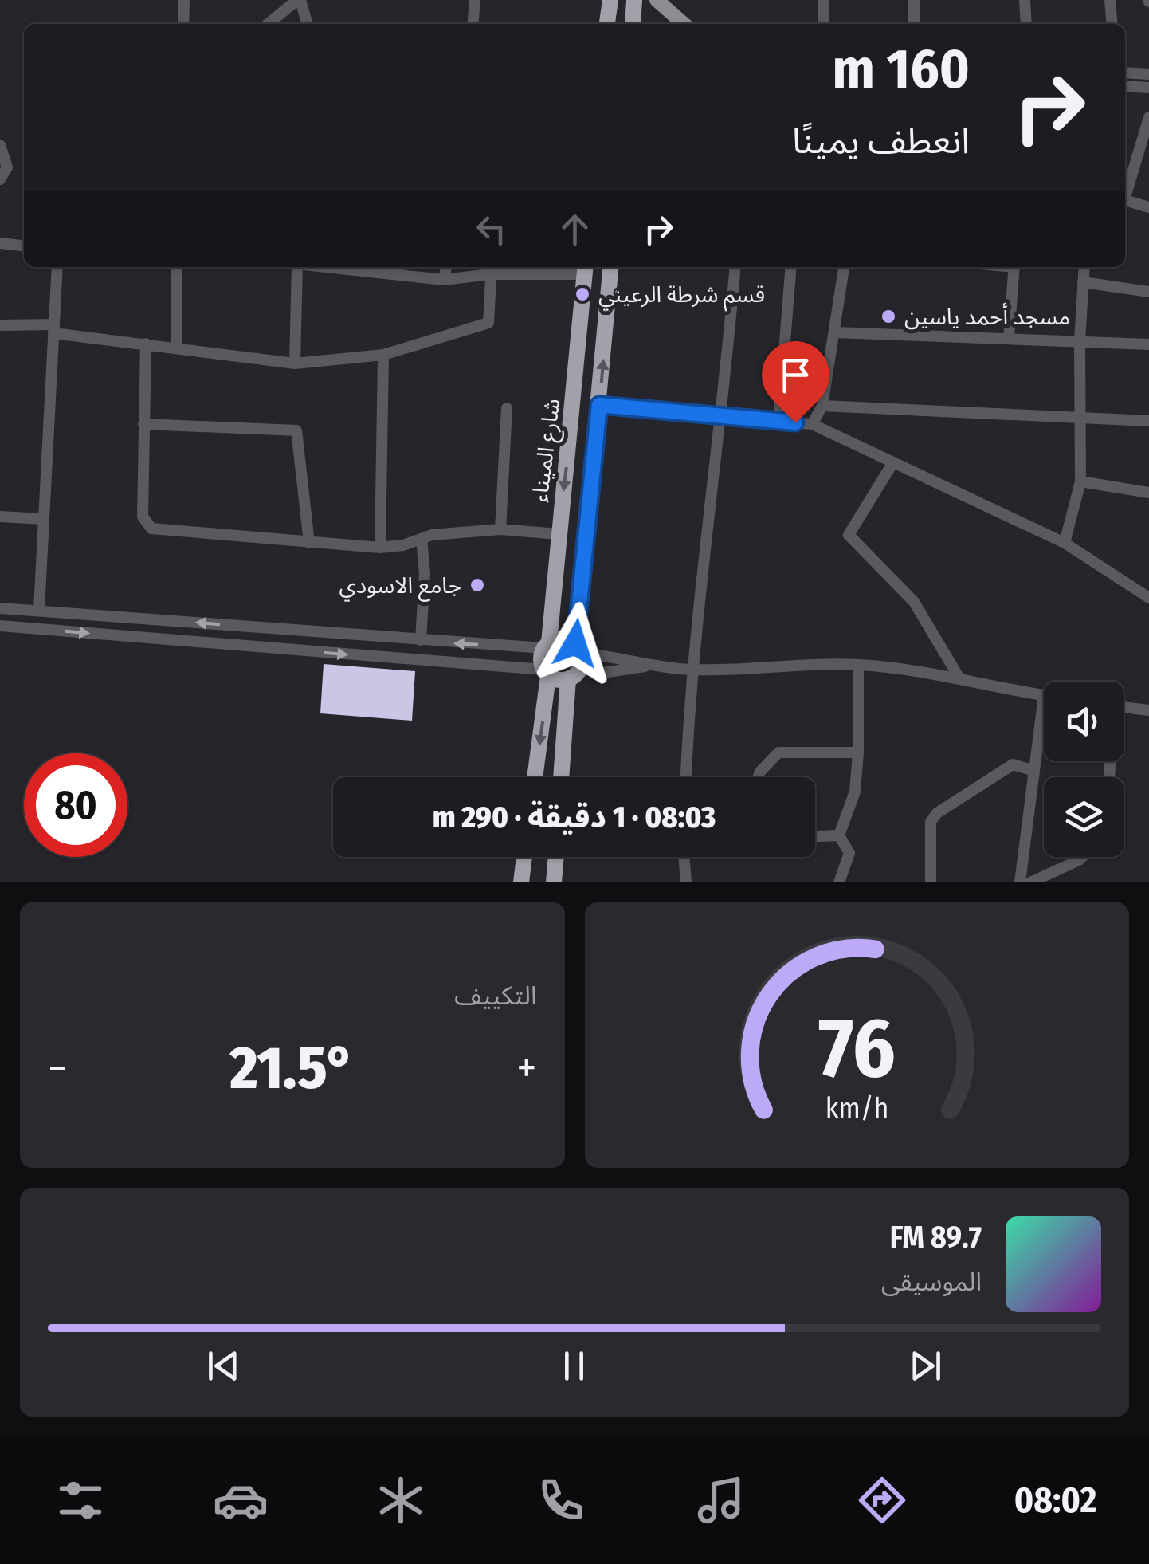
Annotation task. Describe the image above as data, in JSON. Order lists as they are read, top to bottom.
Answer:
{
  "streets": {
    "highway": ["شارع الميناء"]
  },
  "places": ["قسم شرطة الرعيني", "مسجد أحمد ياسين", "جامع الاسودي"],
  "page": {
    "turn": ["160 m", "انعطف يمينًا"],
    "limit": "80",
    "trip": "08:03 · 1 دقيقة · 290 m",
    "tile": "التكييف",
    "heat": ["−", "21.5°", "+"],
    "song": ["89.7 FM", "الموسيقى"],
    "tabs": "08:02",
    "gauge": ["76", "km/h"]
  }
}
